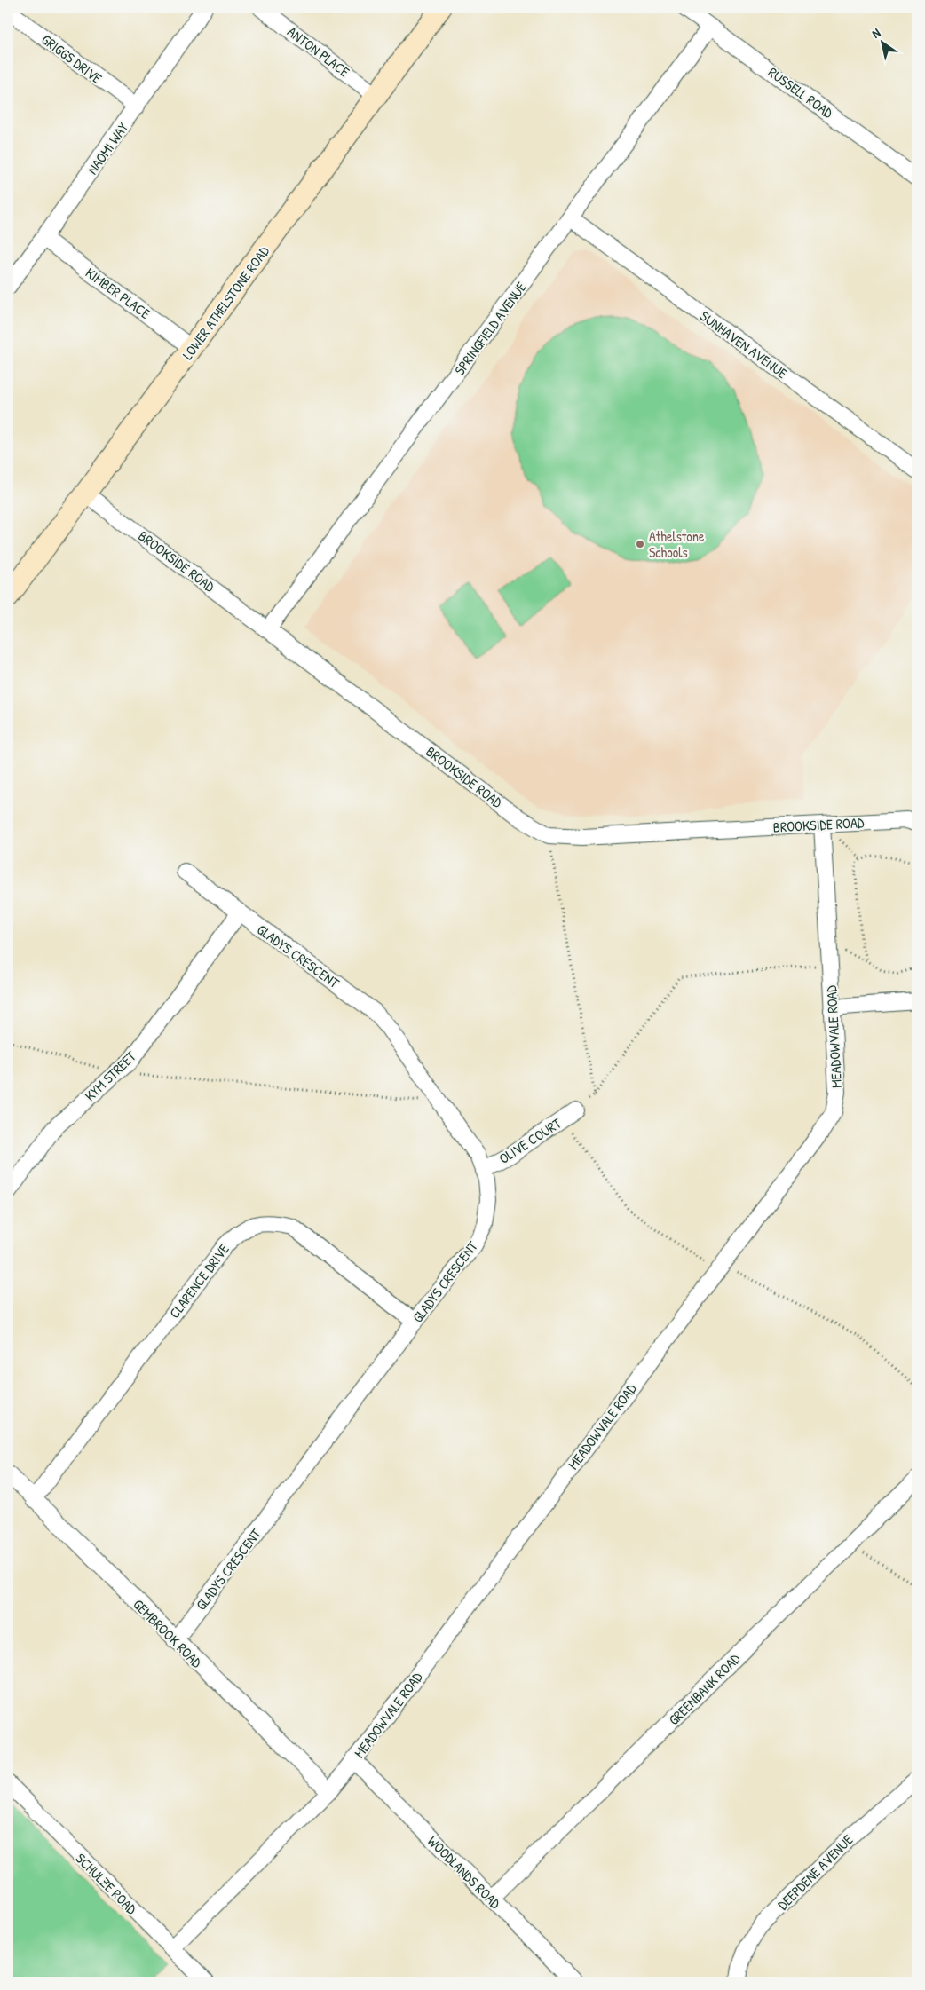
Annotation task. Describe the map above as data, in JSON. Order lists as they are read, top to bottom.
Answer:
{
  "streets": {
    "street": [
      "ANTON PLACE",
      "GRIGGS DRIVE",
      "RUSSELL ROAD",
      "NAOMI WAY",
      "KIMBER PLACE",
      "LOWER ATHELSTONE ROAD",
      "SPRINGFIELD AVENUE",
      "SUNHAVEN AVENUE",
      "BROOKSIDE ROAD",
      "GLADYS CRESCENT",
      "MEADOWVALE ROAD",
      "KYM STREET",
      "OLIVE COURT",
      "CLARENCE DRIVE",
      "GEMBROOK ROAD",
      "GREENBANK ROAD",
      "WOODLANDS ROAD",
      "DEEPDENE AVENUE",
      "SCHULZE ROAD"
    ]
  },
  "crossings": [
    ["ANTON PLACE", "LOWER ATHELSTONE ROAD"],
    ["GRIGGS DRIVE", "NAOMI WAY"],
    ["RUSSELL ROAD", "SPRINGFIELD AVENUE"],
    ["NAOMI WAY", "KIMBER PLACE"],
    ["KIMBER PLACE", "LOWER ATHELSTONE ROAD"],
    ["LOWER ATHELSTONE ROAD", "BROOKSIDE ROAD"],
    ["SPRINGFIELD AVENUE", "SUNHAVEN AVENUE"],
    ["SPRINGFIELD AVENUE", "BROOKSIDE ROAD"],
    ["BROOKSIDE ROAD", "MEADOWVALE ROAD"],
    ["GLADYS CRESCENT", "KYM STREET"],
    ["GLADYS CRESCENT", "OLIVE COURT"],
    ["GLADYS CRESCENT", "CLARENCE DRIVE"],
    ["GLADYS CRESCENT", "GEMBROOK ROAD"],
    ["MEADOWVALE ROAD", "GEMBROOK ROAD"],
    ["MEADOWVALE ROAD", "WOODLANDS ROAD"],
    ["MEADOWVALE ROAD", "SCHULZE ROAD"],
    ["CLARENCE DRIVE", "GEMBROOK ROAD"],
    ["GREENBANK ROAD", "WOODLANDS ROAD"]
  ],
  "places": ["Athelstone Schools"],
  "north": "top left"
}
